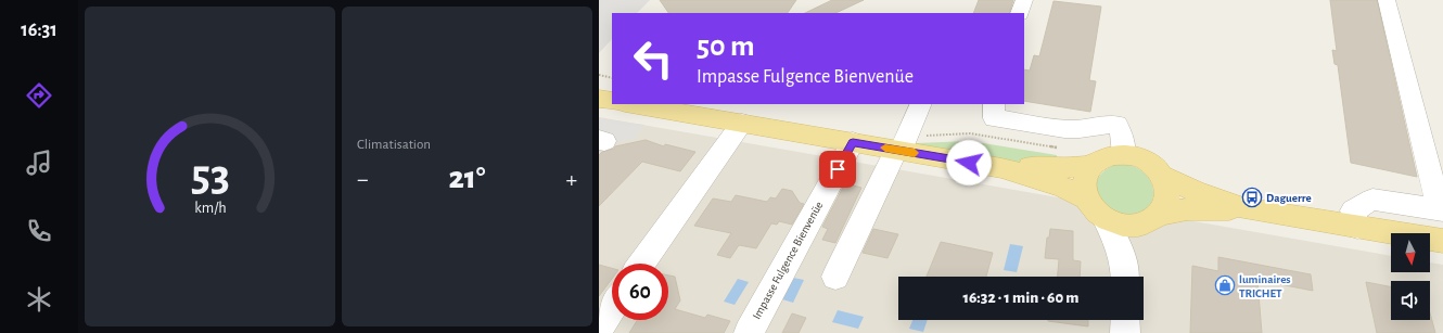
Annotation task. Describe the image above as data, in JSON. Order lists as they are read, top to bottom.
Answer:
{
  "streets": {
    "street": ["Impasse Fulgence Bienvenüe"]
  },
  "places": {
    "bus stop": ["Daguerre"],
    "shop": ["luminaires TRICHET"]
  },
  "north": "bottom",
  "page": {
    "tabs": "16:31",
    "tile": "Climatisation",
    "turn": ["50 m", "Impasse Fulgence Bienvenüe"],
    "heat": ["−", "21°", "+"],
    "limit": "60",
    "trip": "16:32 · 1 min · 60 m",
    "gauge": ["53", "km/h"]
  }
}
